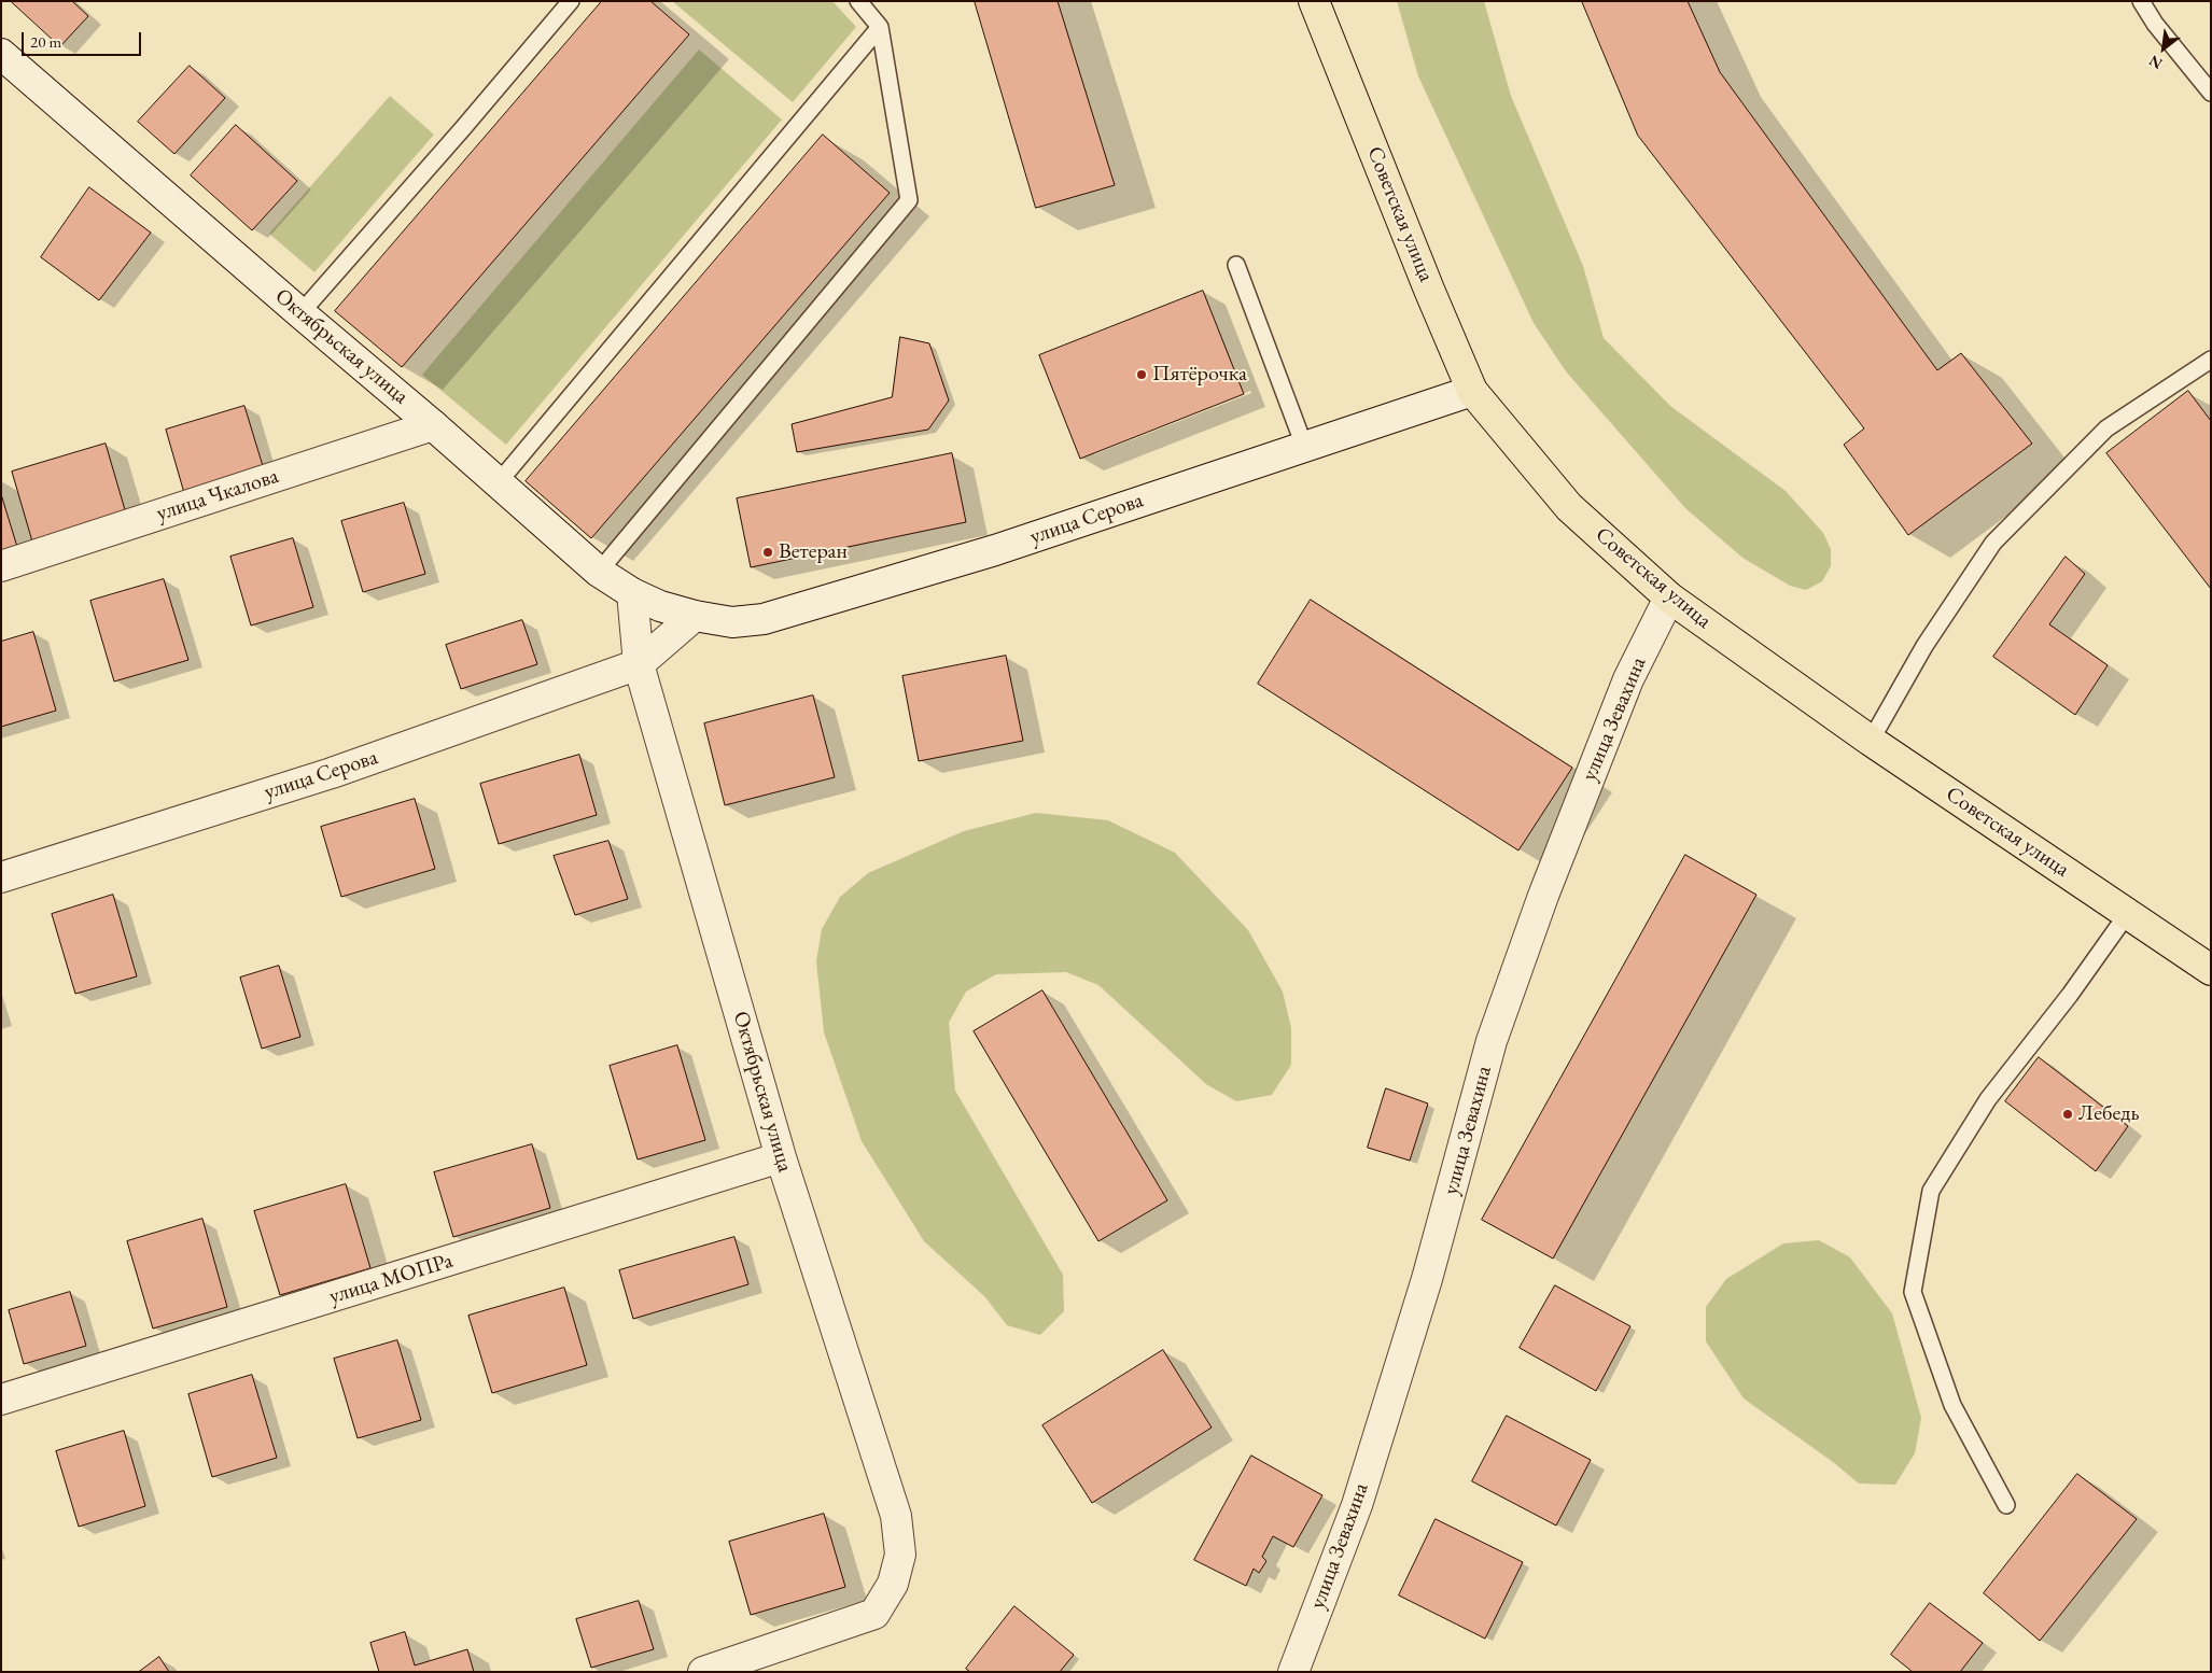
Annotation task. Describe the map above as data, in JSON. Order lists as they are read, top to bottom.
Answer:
{
  "streets": {
    "main road": ["Советская улица"],
    "street": [
      "Октябрьская улица",
      "улица Чкалова",
      "улица Серова",
      "улица Зевахина",
      "улица МОПРа"
    ]
  },
  "crossings": [
    ["Советская улица", "улица Серова"],
    ["Советская улица", "улица Зевахина"],
    ["Октябрьская улица", "улица Чкалова"],
    ["Октябрьская улица", "улица Серова"],
    ["Октябрьская улица", "улица МОПРа"]
  ],
  "places": ["Пятёрочка", "Ветеран", "Лебедь"],
  "scale_bar": "20 m",
  "north": "bottom left"
}
